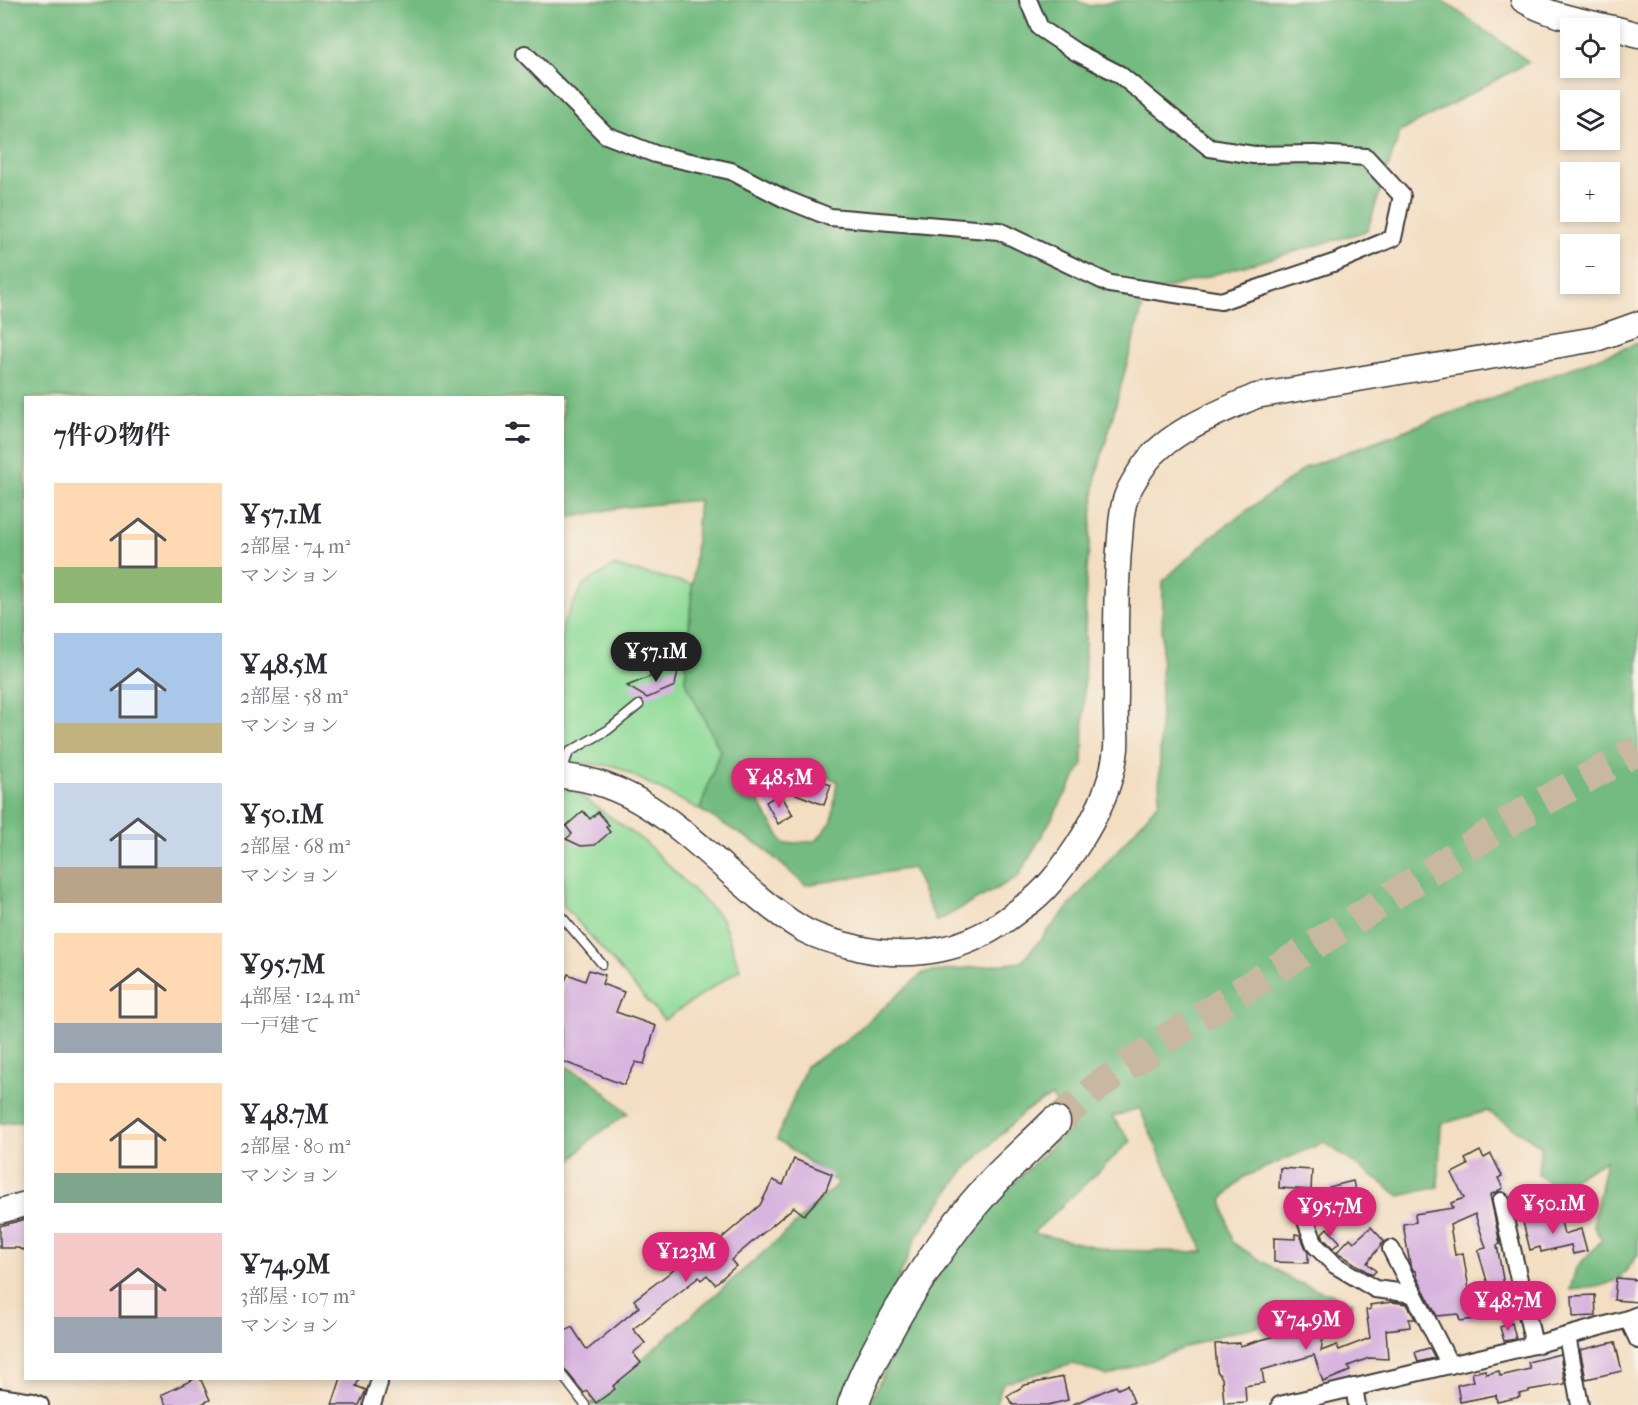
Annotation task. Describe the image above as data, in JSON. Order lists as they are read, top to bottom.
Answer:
{
  "page": {
    "map_buttons": ["+", "−"],
    "heading": "7件の物件",
    "list": [
      {
        "name": "¥57.1M",
        "note": "2部屋 · 74 m² · マンション"
      },
      {
        "name": "¥48.5M",
        "note": "2部屋 · 58 m² · マンション"
      },
      {
        "name": "¥50.1M",
        "note": "2部屋 · 68 m² · マンション"
      },
      {
        "name": "¥95.7M",
        "note": "4部屋 · 124 m² · 一戸建て"
      },
      {
        "name": "¥48.7M",
        "note": "2部屋 · 80 m² · マンション"
      },
      {
        "name": "¥74.9M",
        "note": "3部屋 · 107 m² · マンション"
      }
    ],
    "price": [
      "¥57.1M",
      "¥48.5M",
      "¥50.1M",
      "¥95.7M",
      "¥123M",
      "¥48.7M",
      "¥74.9M"
    ]
  }
}
